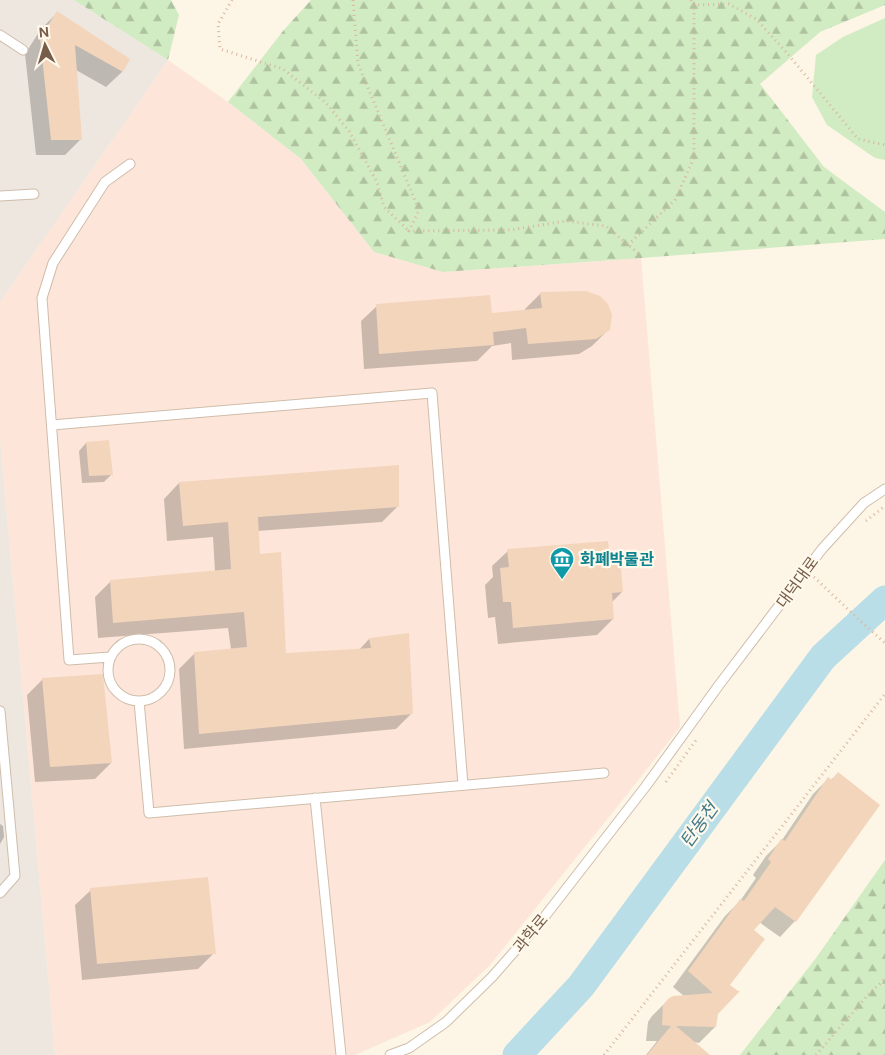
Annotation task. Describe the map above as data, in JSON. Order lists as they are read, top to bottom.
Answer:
{
  "streets": {
    "lane": ["대덕대로", "과학로"]
  },
  "crossings": [
    ["대덕대로", "과학로"]
  ],
  "water": ["탄동천"],
  "places": {
    "museum": ["화폐박물관"]
  },
  "north": "top"
}
